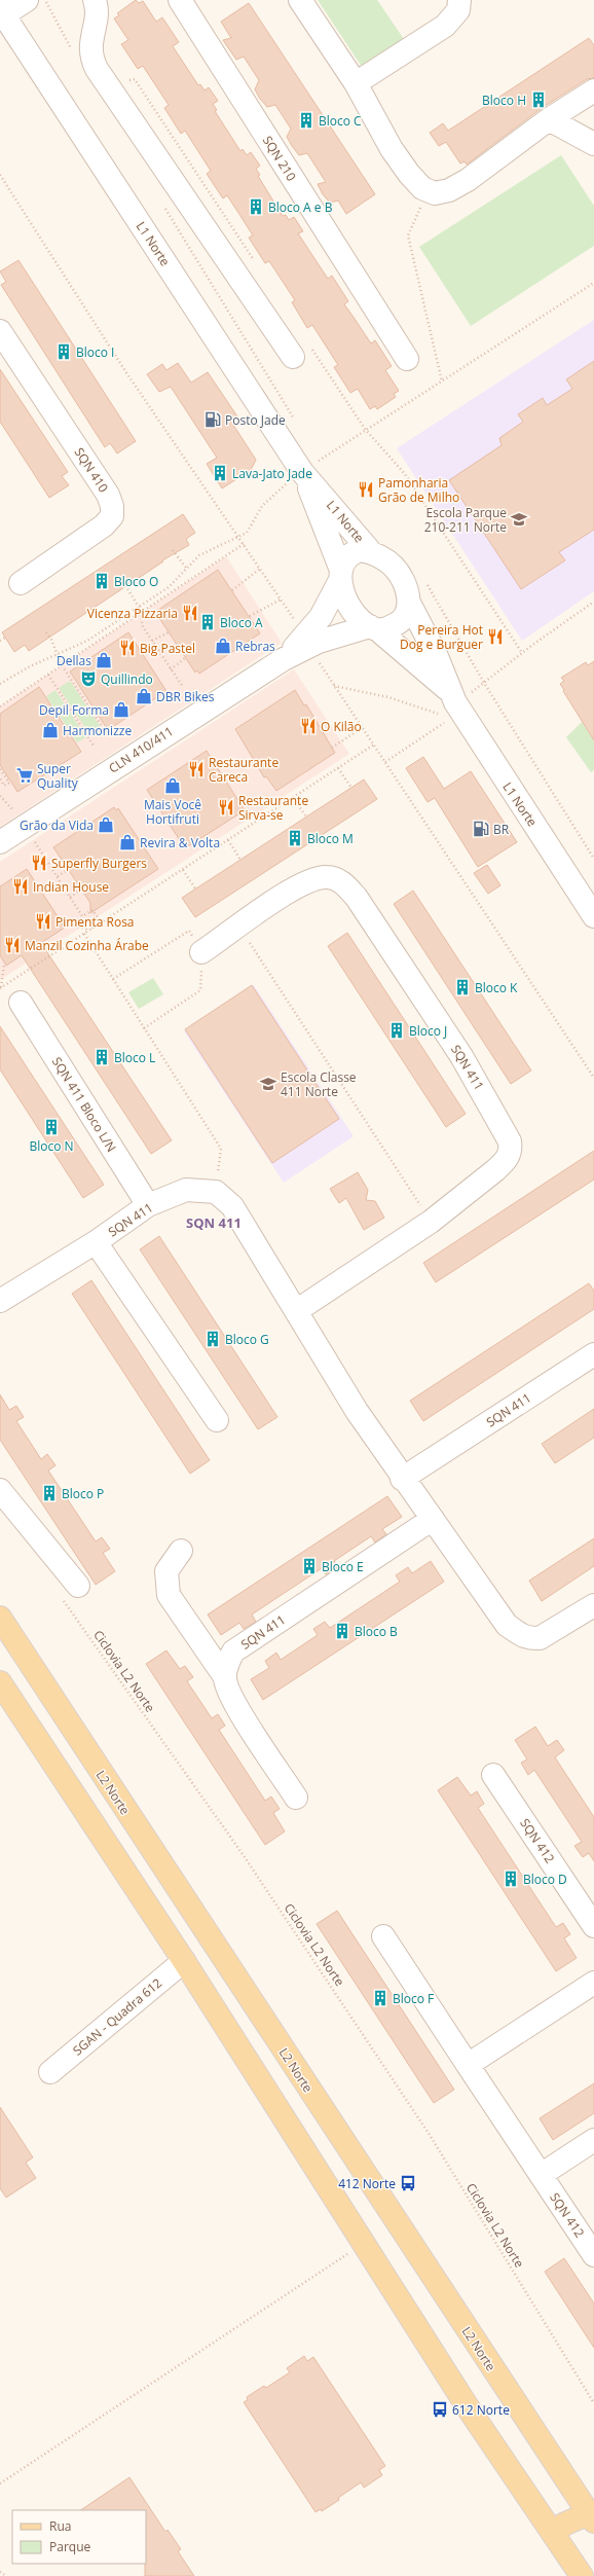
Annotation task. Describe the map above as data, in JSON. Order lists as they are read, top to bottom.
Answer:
{
  "streets": {
    "main road": ["L2 Norte"],
    "street": [
      "SQN 210",
      "L1 Norte",
      "SQN 410",
      "CLN 410/411",
      "SQN 411",
      "SQN 411 Bloco L/N",
      "SQN 412",
      "SGAN - Quadra 612"
    ],
    "path": ["Ciclovia L2 Norte"]
  },
  "crossings": [
    ["L1 Norte", "CLN 410/411"],
    ["SQN 411", "SQN 411 Bloco L/N"]
  ],
  "districts": ["SQN 411"],
  "places": {
    "building": [
      "Bloco H",
      "Bloco C",
      "Bloco A e B",
      "Bloco I",
      "Lava-Jato Jade",
      "Bloco O",
      "Bloco A",
      "Bloco M",
      "Bloco K",
      "Bloco J",
      "Bloco L",
      "Bloco N",
      "Bloco G",
      "Bloco P",
      "Bloco E",
      "Bloco B",
      "Bloco D",
      "Bloco F"
    ],
    "fuel station": ["Posto Jade", "BR"],
    "restaurant": [
      "Pamonharia Grão de Milho",
      "Vicenza Pizzaria",
      "Pereira Hot Dog e Burguer",
      "Big Pastel",
      "O Kilão",
      "Restaurante Careca",
      "Restaurante Sirva-se",
      "Superfly Burgers",
      "Indian House",
      "Pimenta Rosa",
      "Manzil Cozinha Árabe"
    ],
    "school or university": ["Escola Parque 210-211 Norte", "Escola Classe 411 Norte"],
    "shop": [
      "Rebras",
      "Dellas",
      "DBR Bikes",
      "Depil Forma",
      "Harmonizze",
      "Mais Você Hortifruti",
      "Grão da Vida",
      "Revira & Volta"
    ],
    "theatre": ["Quillindo"],
    "supermarket": ["Super Quality"],
    "bus stop": ["412 Norte", "612 Norte"]
  },
  "legend": ["Rua", "Parque"]
}
